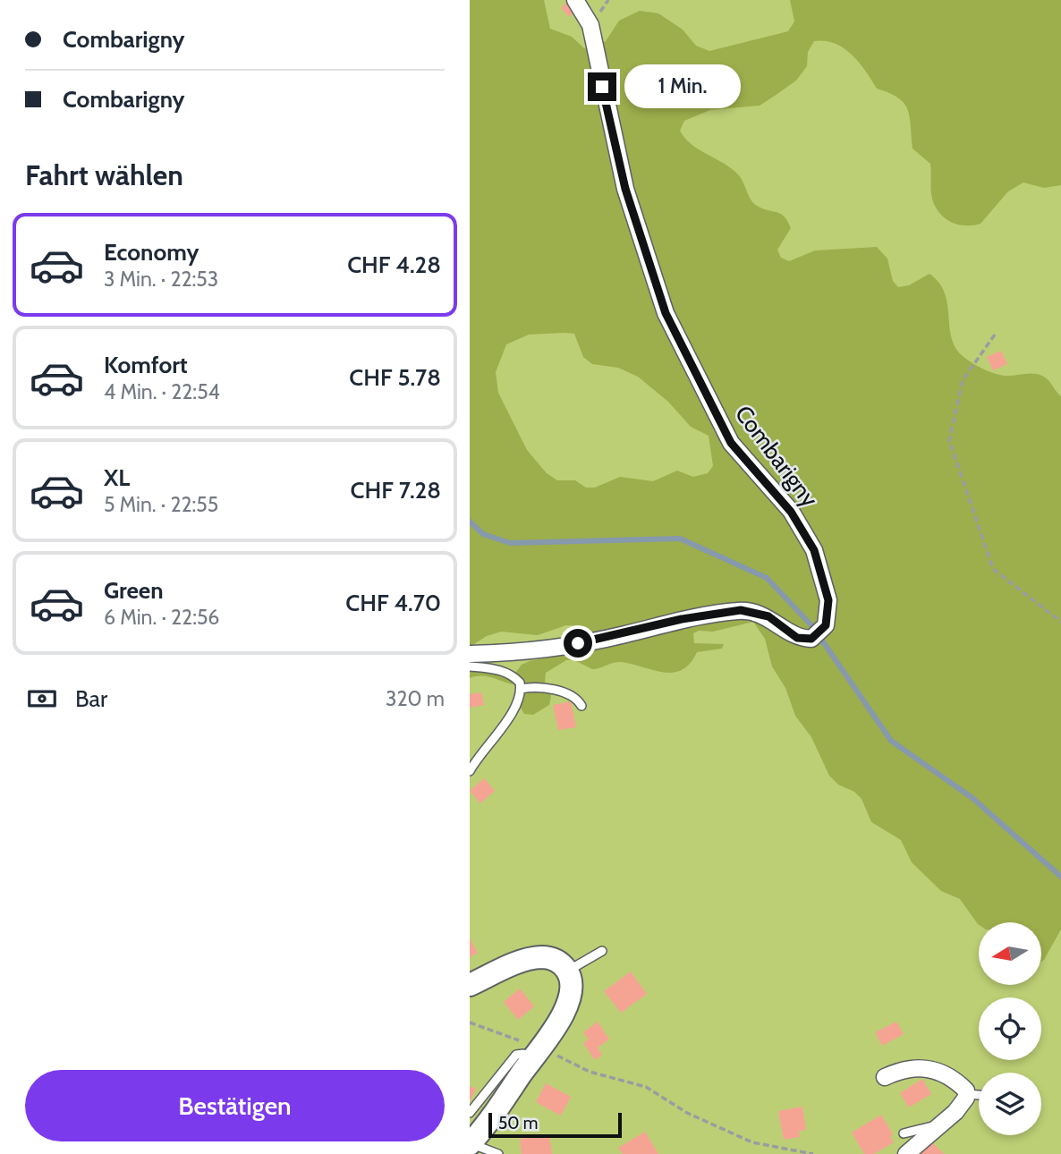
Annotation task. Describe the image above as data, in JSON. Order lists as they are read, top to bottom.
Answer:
{
  "streets": {
    "street": ["Combarigny"]
  },
  "scale_bar": "50 m",
  "north": "left",
  "page": {
    "banner": ["Combarigny", "Combarigny"],
    "bubble": "1 Min.",
    "heading": "Fahrt wählen",
    "list": [
      {
        "name": "Economy",
        "note": "3 Min. · 22:53",
        "value": "CHF 4.28"
      },
      {
        "name": "Komfort",
        "note": "4 Min. · 22:54",
        "value": "CHF 5.78"
      },
      {
        "name": "XL",
        "note": "5 Min. · 22:55",
        "value": "CHF 7.28"
      },
      {
        "name": "Green",
        "note": "6 Min. · 22:56",
        "value": "CHF 4.70"
      }
    ],
    "pay": ["Bar", "320 m"],
    "buttons": "Bestätigen",
    "scale": "50 m"
  }
}
